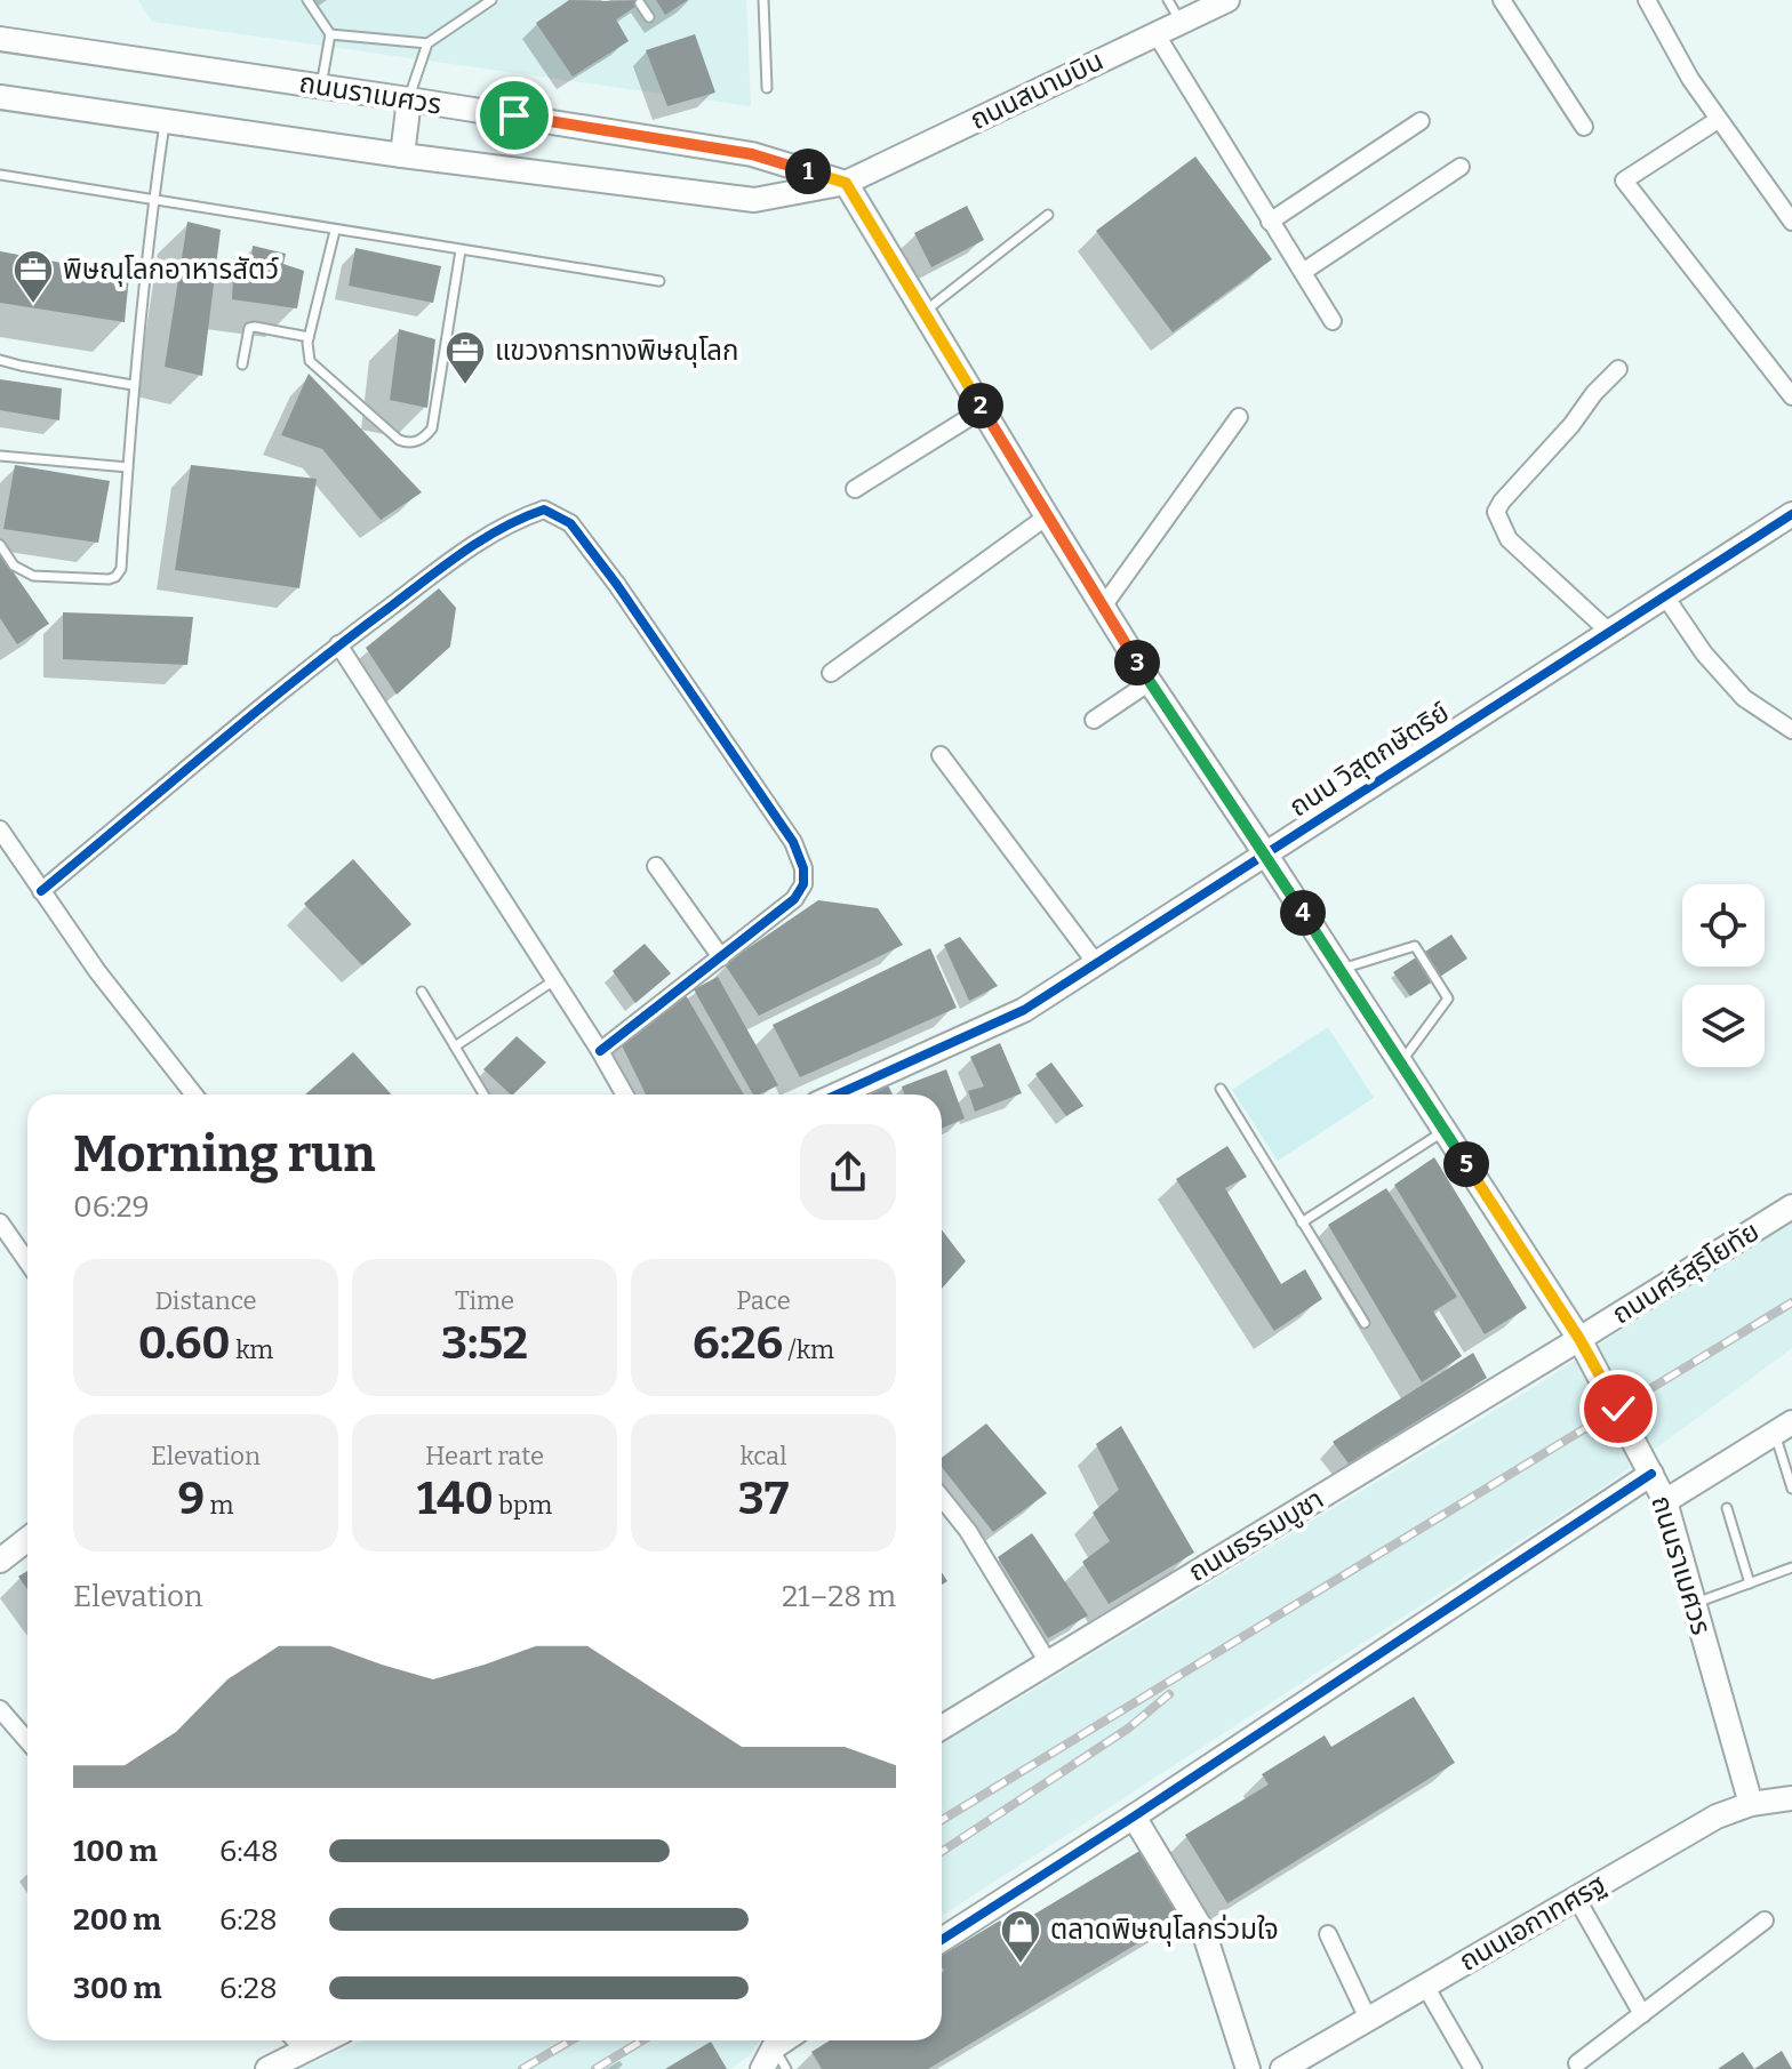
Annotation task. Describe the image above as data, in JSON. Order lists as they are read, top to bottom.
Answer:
{
  "streets": {
    "main road": [
      "ถนนสนามบิน",
      "ถนนราเมศวร",
      "ถนน วิสุตกษัตริย์",
      "ถนนศรีสุริโยทัย",
      "ถนนธรรมบูชา",
      "ถนนเอกาทศรฐ"
    ]
  },
  "crossings": [
    ["ถนนสนามบิน", "ถนนราเมศวร"],
    ["ถนนราเมศวร", "ถนน วิสุตกษัตริย์"],
    ["ถนนราเมศวร", "ถนนศรีสุริโยทัย"],
    ["ถนนราเมศวร", "ถนนธรรมบูชา"],
    ["ถนนราเมศวร", "ถนนเอกาทศรฐ"],
    ["ถนนศรีสุริโยทัย", "ถนนธรรมบูชา"]
  ],
  "places": {
    "office": ["พิษณุโลกอาหารสัตว์", "แขวงการทางพิษณุโลก"],
    "shop": ["ตลาดพิษณุโลกร่วมใจ"]
  },
  "page": {
    "pins": [
      "1",
      "2",
      "3",
      "4",
      "5"
    ],
    "heading": ["Morning run", "06:29"],
    "stats": [
      ["Distance", "0.60 km"],
      ["Time", "3:52"],
      ["Pace", "6:26 /km"],
      ["Elevation", "9 m"],
      ["Heart rate", "140 bpm"],
      ["kcal", "37"]
    ],
    "chart": ["Elevation", "21–28 m"],
    "list": [
      {
        "name": "100 m",
        "note": "6:48"
      },
      {
        "name": "200 m",
        "note": "6:28"
      },
      {
        "name": "300 m",
        "note": "6:28"
      }
    ]
  }
}
